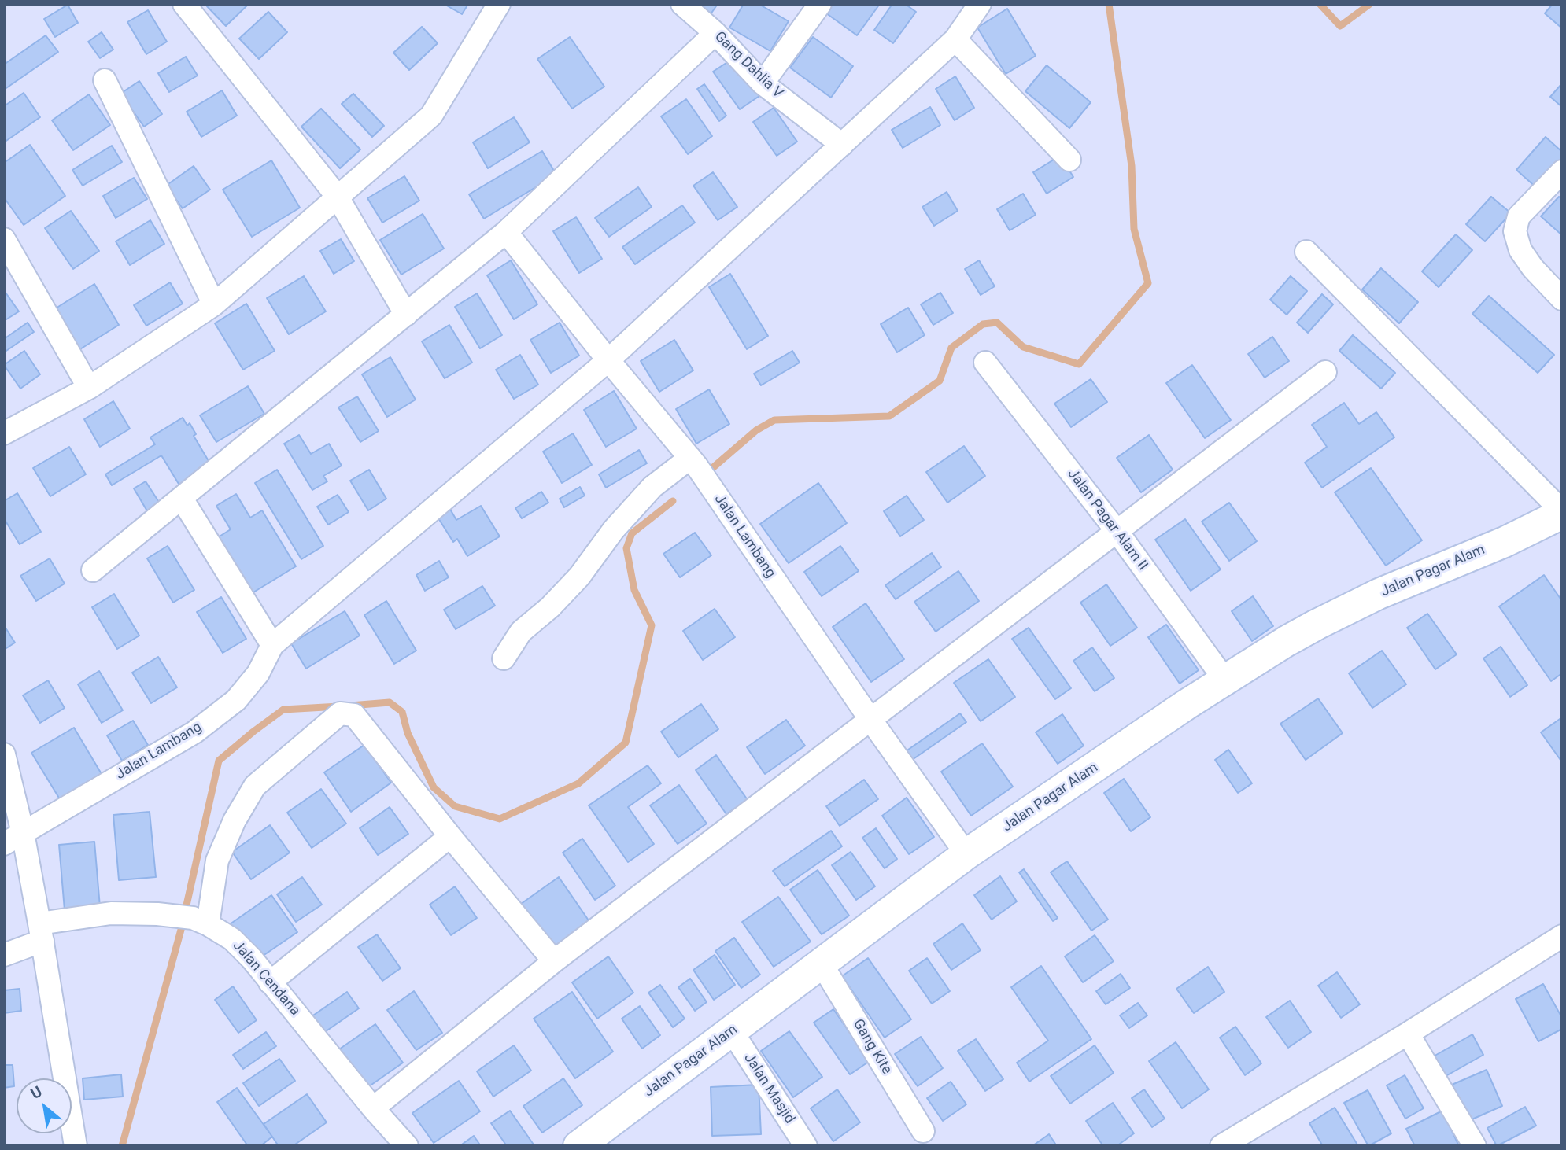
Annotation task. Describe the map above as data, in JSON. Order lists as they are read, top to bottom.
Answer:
{
  "streets": {
    "street": [
      "Gang Dahlia V",
      "Jalan Pagar Alam II",
      "Jalan Lambang",
      "Jalan Pagar Alam",
      "Jalan Cendana",
      "Gang Kite",
      "Jalan Masjid"
    ]
  },
  "crossings": [
    ["Jalan Pagar Alam II", "Jalan Pagar Alam"],
    ["Jalan Lambang", "Jalan Pagar Alam"],
    ["Jalan Pagar Alam", "Gang Kite"],
    ["Jalan Pagar Alam", "Jalan Masjid"]
  ],
  "north": "top left"
}
